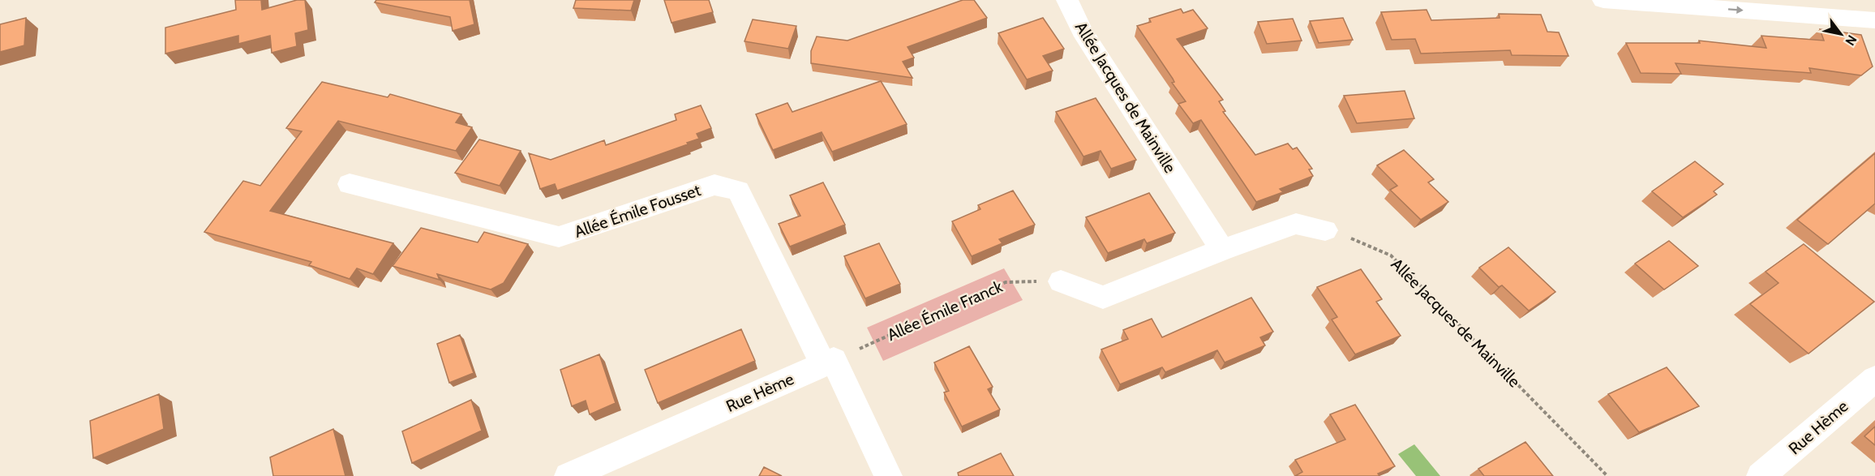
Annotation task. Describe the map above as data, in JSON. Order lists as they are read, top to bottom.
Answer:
{
  "streets": {
    "street": ["Allée Jacques de Mainville", "Allée Émile Fousset", "Rue Hème"],
    "path": ["Allée Émile Franck"]
  },
  "crossings": [
    ["Allée Émile Fousset", "Allée Émile Franck"],
    ["Allée Émile Fousset", "Rue Hème"],
    ["Allée Émile Franck", "Rue Hème"]
  ],
  "north": "bottom right"
}
